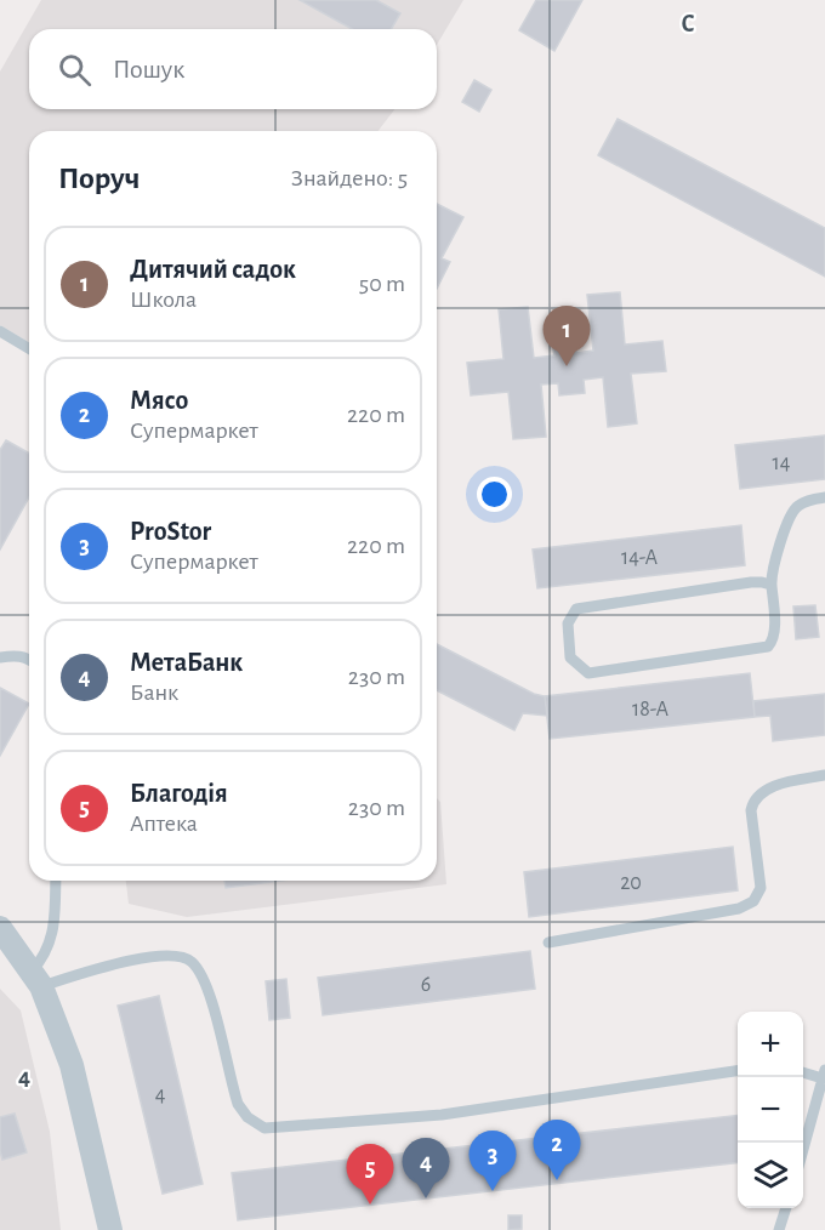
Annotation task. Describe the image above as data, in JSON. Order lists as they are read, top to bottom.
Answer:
{
  "house_numbers": [
    "14",
    "14-А",
    "18-А",
    "20",
    "6",
    "4"
  ],
  "page": {
    "search": "Пошук",
    "heading": ["Поруч", "Знайдено: 5"],
    "list": [
      {
        "mark": "1",
        "name": "Дитячий садок",
        "note": "Школа",
        "value": "50 m"
      },
      {
        "mark": "2",
        "name": "Мясо",
        "note": "Супермаркет",
        "value": "220 m"
      },
      {
        "mark": "3",
        "name": "ProStor",
        "note": "Супермаркет",
        "value": "220 m"
      },
      {
        "mark": "4",
        "name": "МетаБанк",
        "note": "Банк",
        "value": "230 m"
      },
      {
        "mark": "5",
        "name": "Благодія",
        "note": "Аптека",
        "value": "230 m"
      }
    ],
    "pins": [
      "1",
      "2",
      "3",
      "4",
      "5"
    ],
    "map_buttons": ["+", "−"]
  },
  "grid": {
    "columns": ["C"],
    "rows": ["4"]
  }
}
